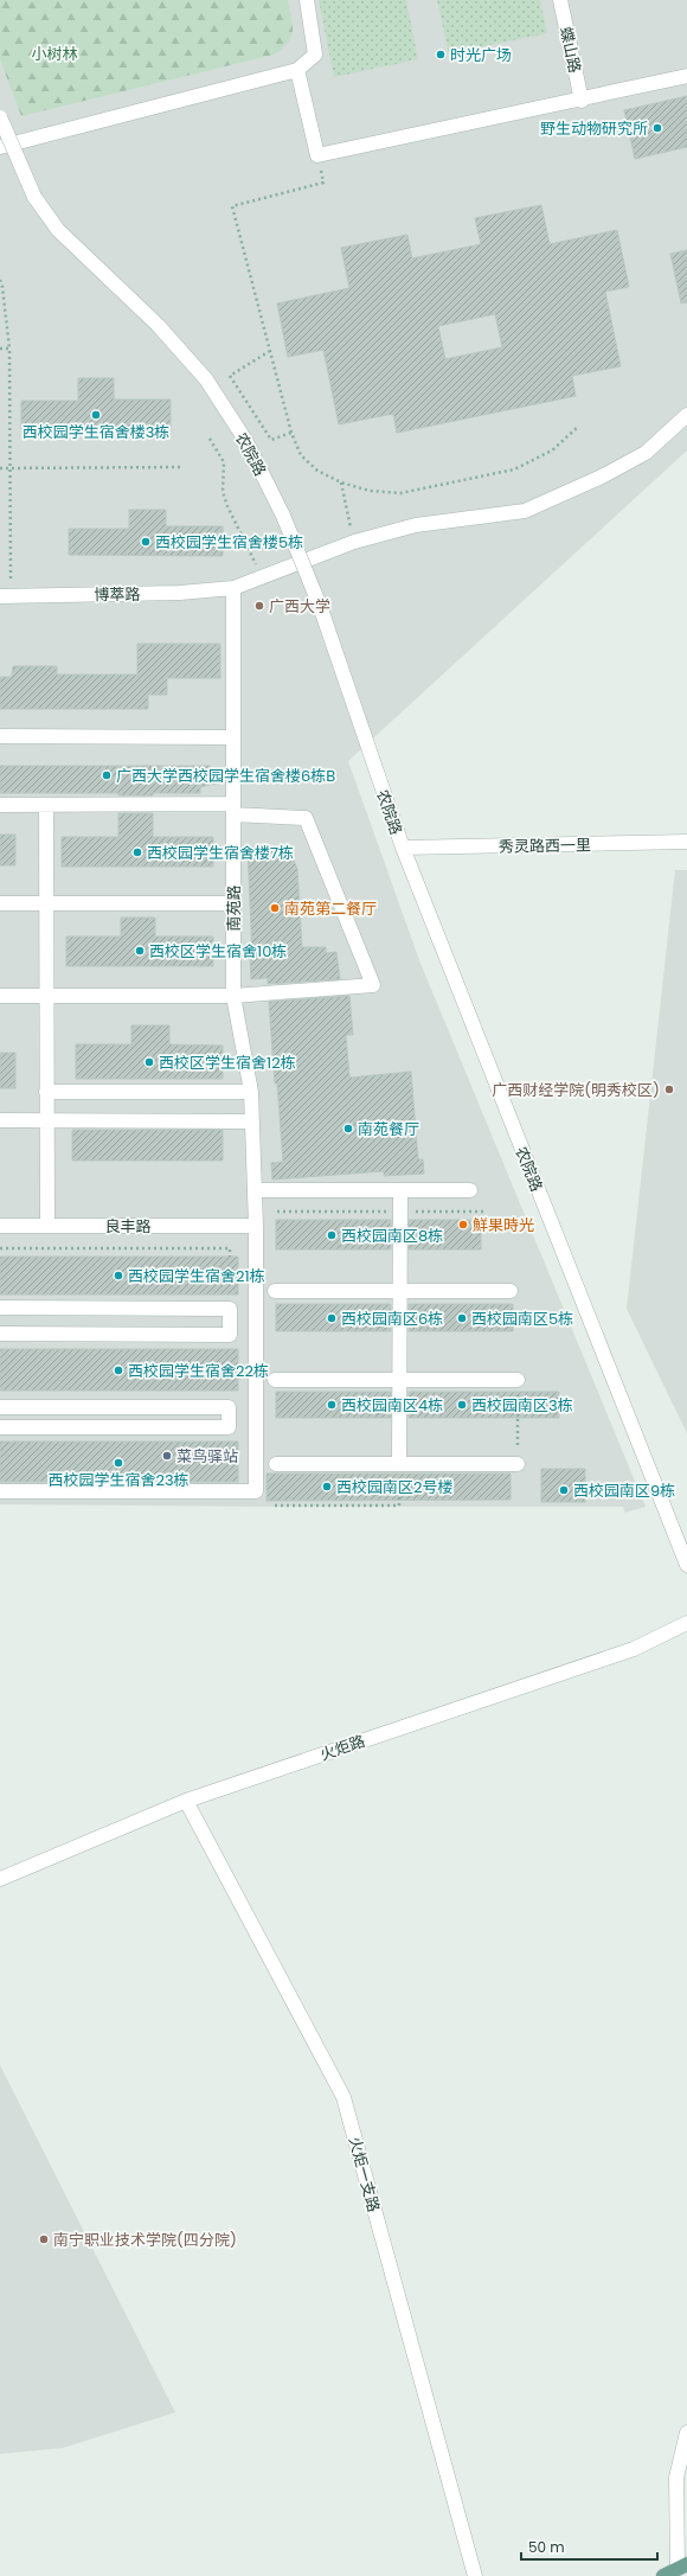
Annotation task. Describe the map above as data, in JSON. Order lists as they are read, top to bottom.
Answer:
{
  "streets": {
    "street": [
      "蝶山路",
      "农院路",
      "博萃路",
      "秀灵路西一里",
      "南苑路",
      "良丰路",
      "火炬路",
      "火炬一支路"
    ]
  },
  "crossings": [
    ["农院路", "秀灵路西一里"],
    ["博萃路", "南苑路"],
    ["南苑路", "良丰路"],
    ["火炬路", "火炬一支路"]
  ],
  "parks": ["小树林"],
  "places": [
    "时光广场",
    "野生动物研究所",
    "西校园学生宿舍楼3栋",
    "西校园学生宿舍楼5栋",
    "广西大学",
    "广西大学西校园学生宿舍楼6栋B",
    "西校园学生宿舍楼7栋",
    "南苑第二餐厅",
    "西校区学生宿舍10栋",
    "西校区学生宿舍12栋",
    "广西财经学院(明秀校区)",
    "南苑餐厅",
    "鮮果時光",
    "西校园南区8栋",
    "西校园学生宿舍21栋",
    "西校园南区6栋",
    "西校园南区5栋",
    "西校园学生宿舍22栋",
    "西校园南区4栋",
    "西校园南区3栋",
    "菜鸟驿站",
    "西校园学生宿舍23栋",
    "西校园南区2号楼",
    "西校园南区9栋",
    "南宁职业技术学院(四分院)"
  ],
  "scale_bar": "50 m"
}
